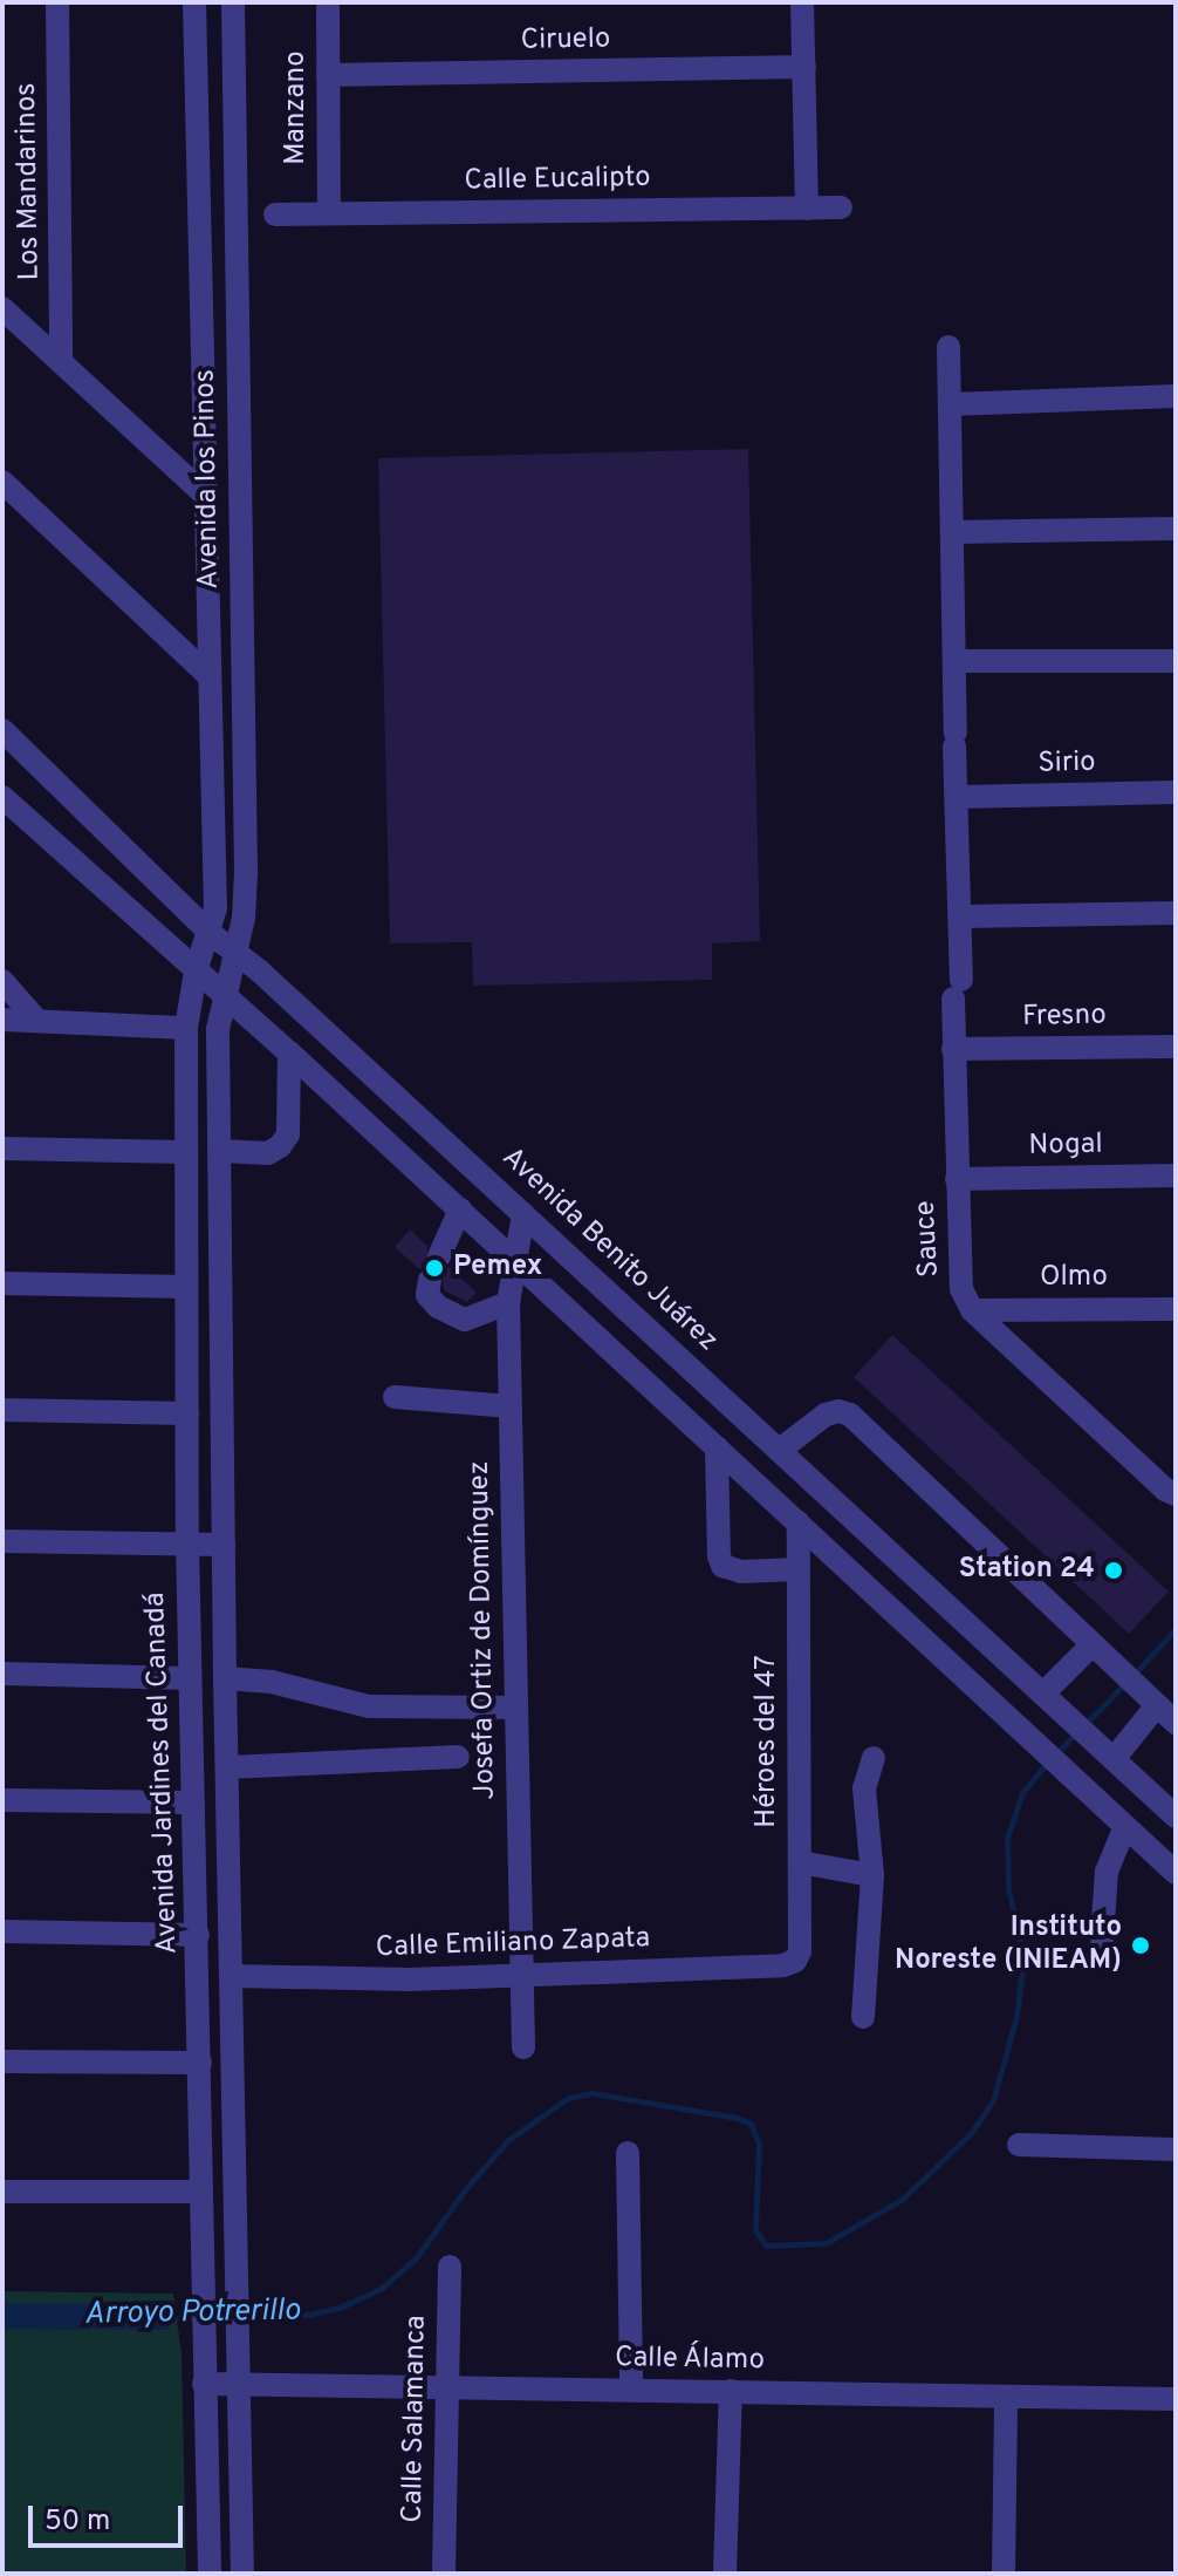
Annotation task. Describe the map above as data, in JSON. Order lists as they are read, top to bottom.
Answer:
{
  "streets": {
    "street": [
      "Ciruelo",
      "Manzano",
      "Calle Eucalipto",
      "Los Mandarinos",
      "Avenida los Pinos",
      "Sirio",
      "Fresno",
      "Nogal",
      "Sauce",
      "Avenida Benito Juárez",
      "Olmo",
      "Josefa Ortiz de Domínguez",
      "Héroes del 47",
      "Avenida Jardines del Canadá",
      "Calle Emiliano Zapata",
      "Calle Álamo",
      "Calle Salamanca"
    ]
  },
  "crossings": [
    ["Ciruelo", "Manzano"],
    ["Manzano", "Calle Eucalipto"],
    ["Avenida los Pinos", "Avenida Benito Juárez"],
    ["Avenida los Pinos", "Avenida Jardines del Canadá"],
    ["Sirio", "Sauce"],
    ["Fresno", "Sauce"],
    ["Nogal", "Sauce"],
    ["Sauce", "Olmo"],
    ["Avenida Benito Juárez", "Josefa Ortiz de Domínguez"],
    ["Avenida Benito Juárez", "Avenida Jardines del Canadá"],
    ["Josefa Ortiz de Domínguez", "Calle Emiliano Zapata"],
    ["Héroes del 47", "Calle Emiliano Zapata"],
    ["Avenida Jardines del Canadá", "Calle Álamo"],
    ["Calle Álamo", "Calle Salamanca"]
  ],
  "water": ["Arroyo Potrerillo"],
  "places": ["Pemex", "Station 24", "Instituto Noreste (INIEAM)"],
  "scale_bar": "50 m"
}
